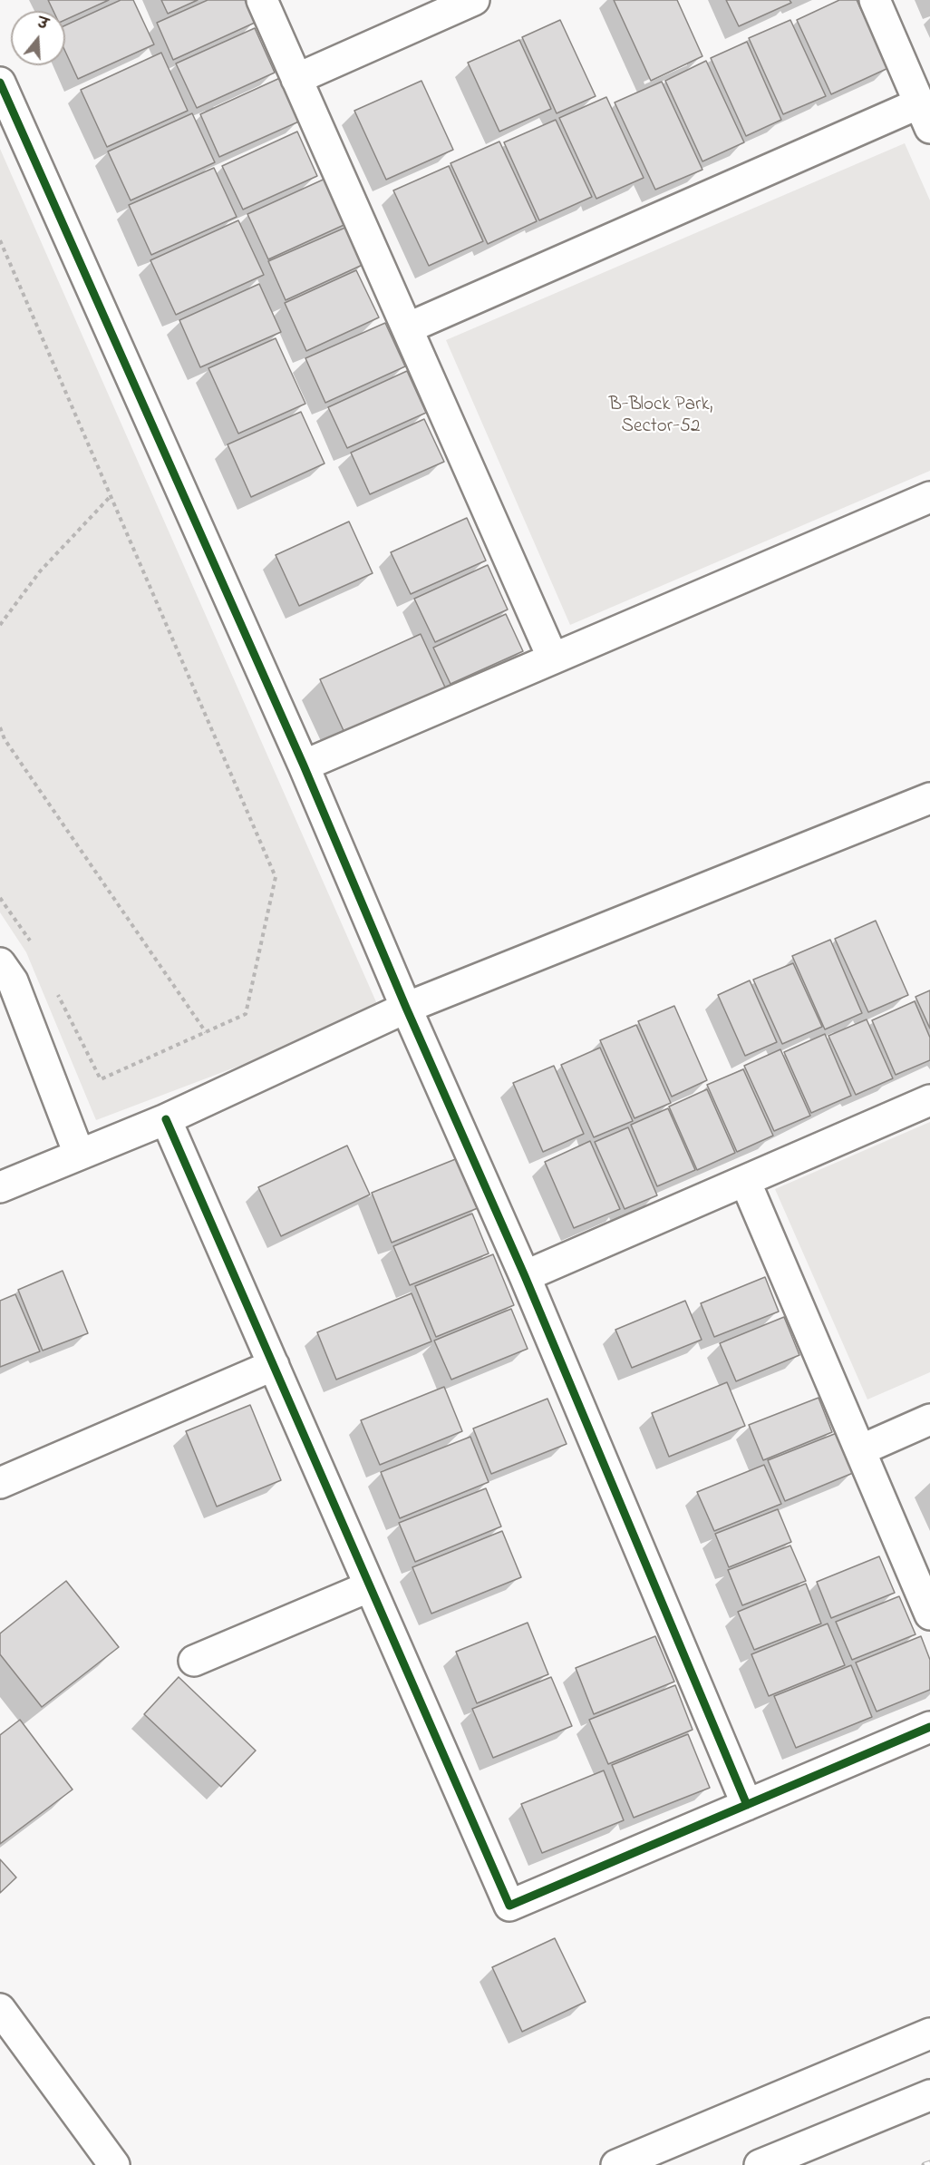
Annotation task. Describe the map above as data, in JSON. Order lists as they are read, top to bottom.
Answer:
{
  "parks": ["B-Block Park, Sector-52"],
  "north": "top"
}
